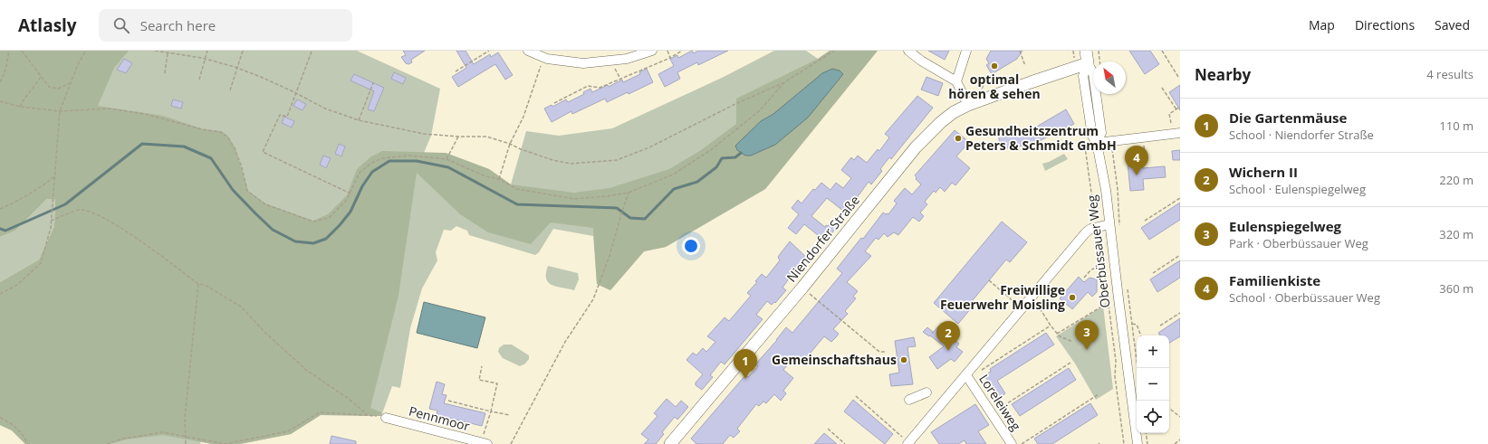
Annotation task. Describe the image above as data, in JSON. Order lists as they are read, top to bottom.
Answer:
{
  "streets": {
    "main road": ["Niendorfer Straße", "Oberbüssauer Weg"],
    "street": ["Loreleiweg", "Pennmoor"]
  },
  "crossings": [
    ["Niendorfer Straße", "Oberbüssauer Weg"]
  ],
  "places": [
    "optimal hören & sehen",
    "Gesundheitszentrum Peters & Schmidt GmbH",
    "Freiwillige Feuerwehr Moisling",
    "Gemeinschaftshaus"
  ],
  "north": "top left",
  "page": {
    "header": "Atlasly",
    "search": "Search here",
    "nav": ["Map", "Directions", "Saved"],
    "heading": ["Nearby", "4 results"],
    "list": [
      {
        "mark": "1",
        "name": "Die Gartenmäuse",
        "note": "School · Niendorfer Straße",
        "value": "110 m"
      },
      {
        "mark": "2",
        "name": "Wichern II",
        "note": "School · Eulenspiegelweg",
        "value": "220 m"
      },
      {
        "mark": "3",
        "name": "Eulenspiegelweg",
        "note": "Park · Oberbüssauer Weg",
        "value": "320 m"
      },
      {
        "mark": "4",
        "name": "Familienkiste",
        "note": "School · Oberbüssauer Weg",
        "value": "360 m"
      }
    ],
    "pins": [
      "4",
      "3",
      "2",
      "1"
    ],
    "map_buttons": ["+", "−"]
  }
}
